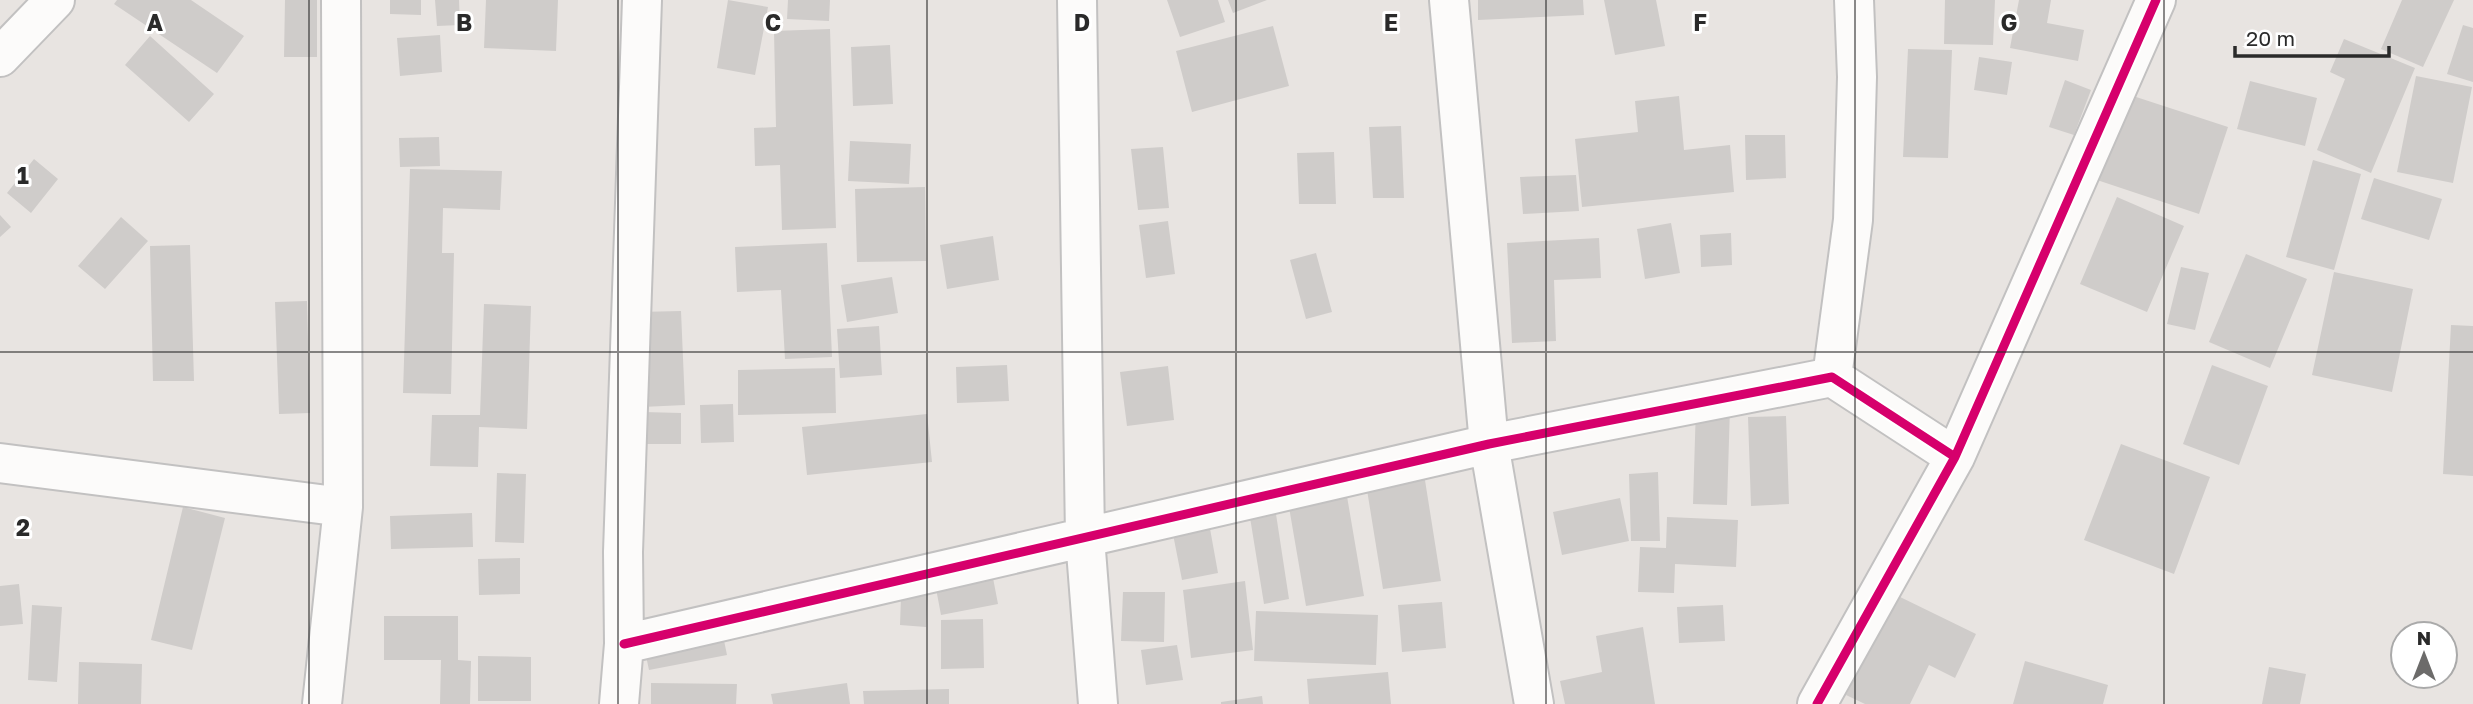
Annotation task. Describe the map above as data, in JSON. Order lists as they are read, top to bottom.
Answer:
{
  "scale_bar": "20 m",
  "north": "top",
  "grid": {
    "columns": [
      "A",
      "B",
      "C",
      "D",
      "E",
      "F",
      "G"
    ],
    "rows": ["1", "2"]
  }
}
